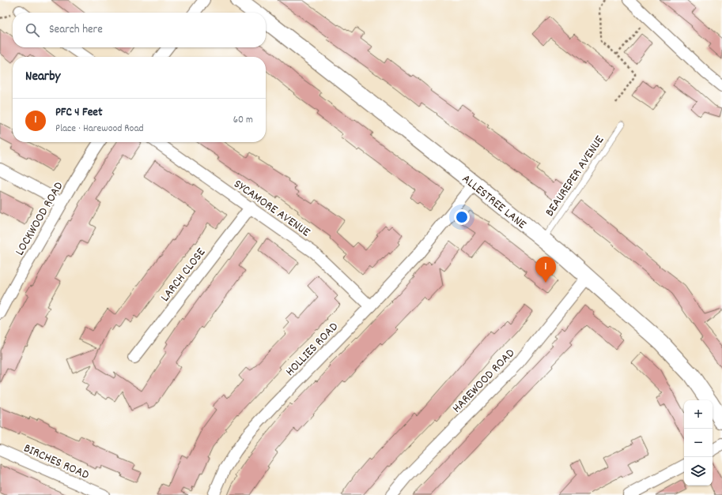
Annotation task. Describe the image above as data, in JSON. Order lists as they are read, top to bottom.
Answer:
{
  "streets": {
    "street": [
      "ALLESTREE LANE",
      "SYCAMORE AVENUE",
      "LOCKWOOD ROAD",
      "LARCH CLOSE",
      "HOLLIES ROAD",
      "HAREWOOD ROAD",
      "BIRCHES ROAD"
    ],
    "lane": ["BEAUREPER AVENUE"]
  },
  "crossings": [
    ["BEAUREPER AVENUE", "ALLESTREE LANE"],
    ["ALLESTREE LANE", "HOLLIES ROAD"],
    ["ALLESTREE LANE", "HAREWOOD ROAD"],
    ["SYCAMORE AVENUE", "LARCH CLOSE"],
    ["SYCAMORE AVENUE", "HOLLIES ROAD"]
  ],
  "page": {
    "search": "Search here",
    "heading": "Nearby",
    "list": [
      {
        "mark": "1",
        "name": "PFC 4 Feet",
        "note": "Place · Harewood Road",
        "value": "60 m"
      }
    ],
    "pins": "1",
    "map_buttons": ["+", "−"]
  }
}
